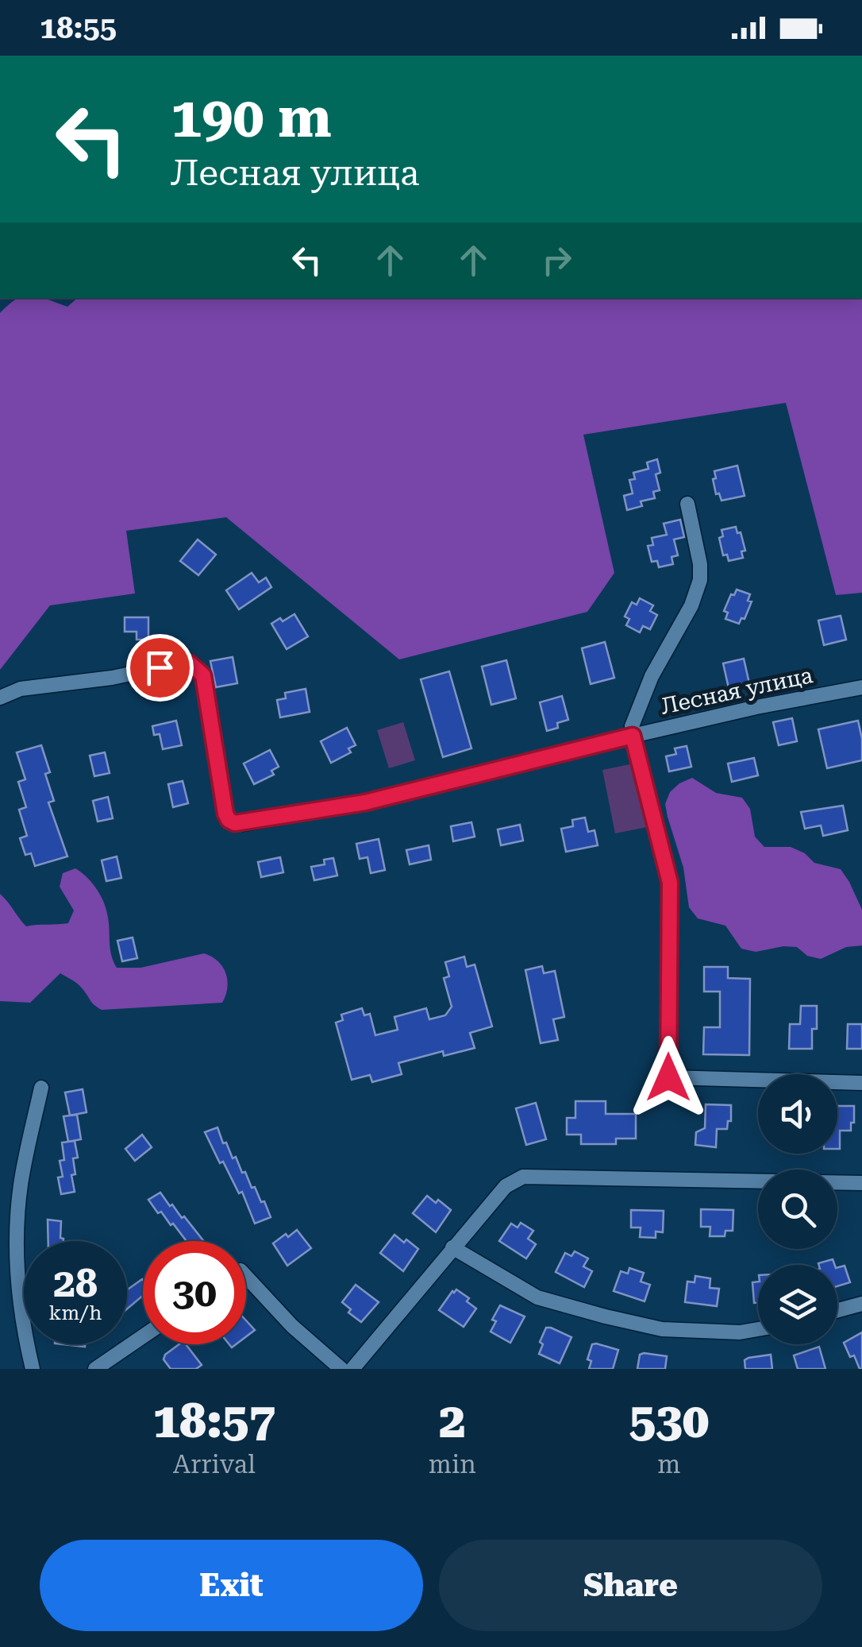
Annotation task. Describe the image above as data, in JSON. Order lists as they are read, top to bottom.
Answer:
{
  "streets": {
    "street": ["Лесная улица"]
  },
  "page": {
    "status": "18:55",
    "turn": ["190 m", "Лесная улица"],
    "speed": "28 km/h",
    "limit": "30",
    "eta": [
      "18:57",
      "Arrival",
      "2",
      "min",
      "530",
      "m"
    ],
    "buttons": ["Exit", "Share"]
  }
}
